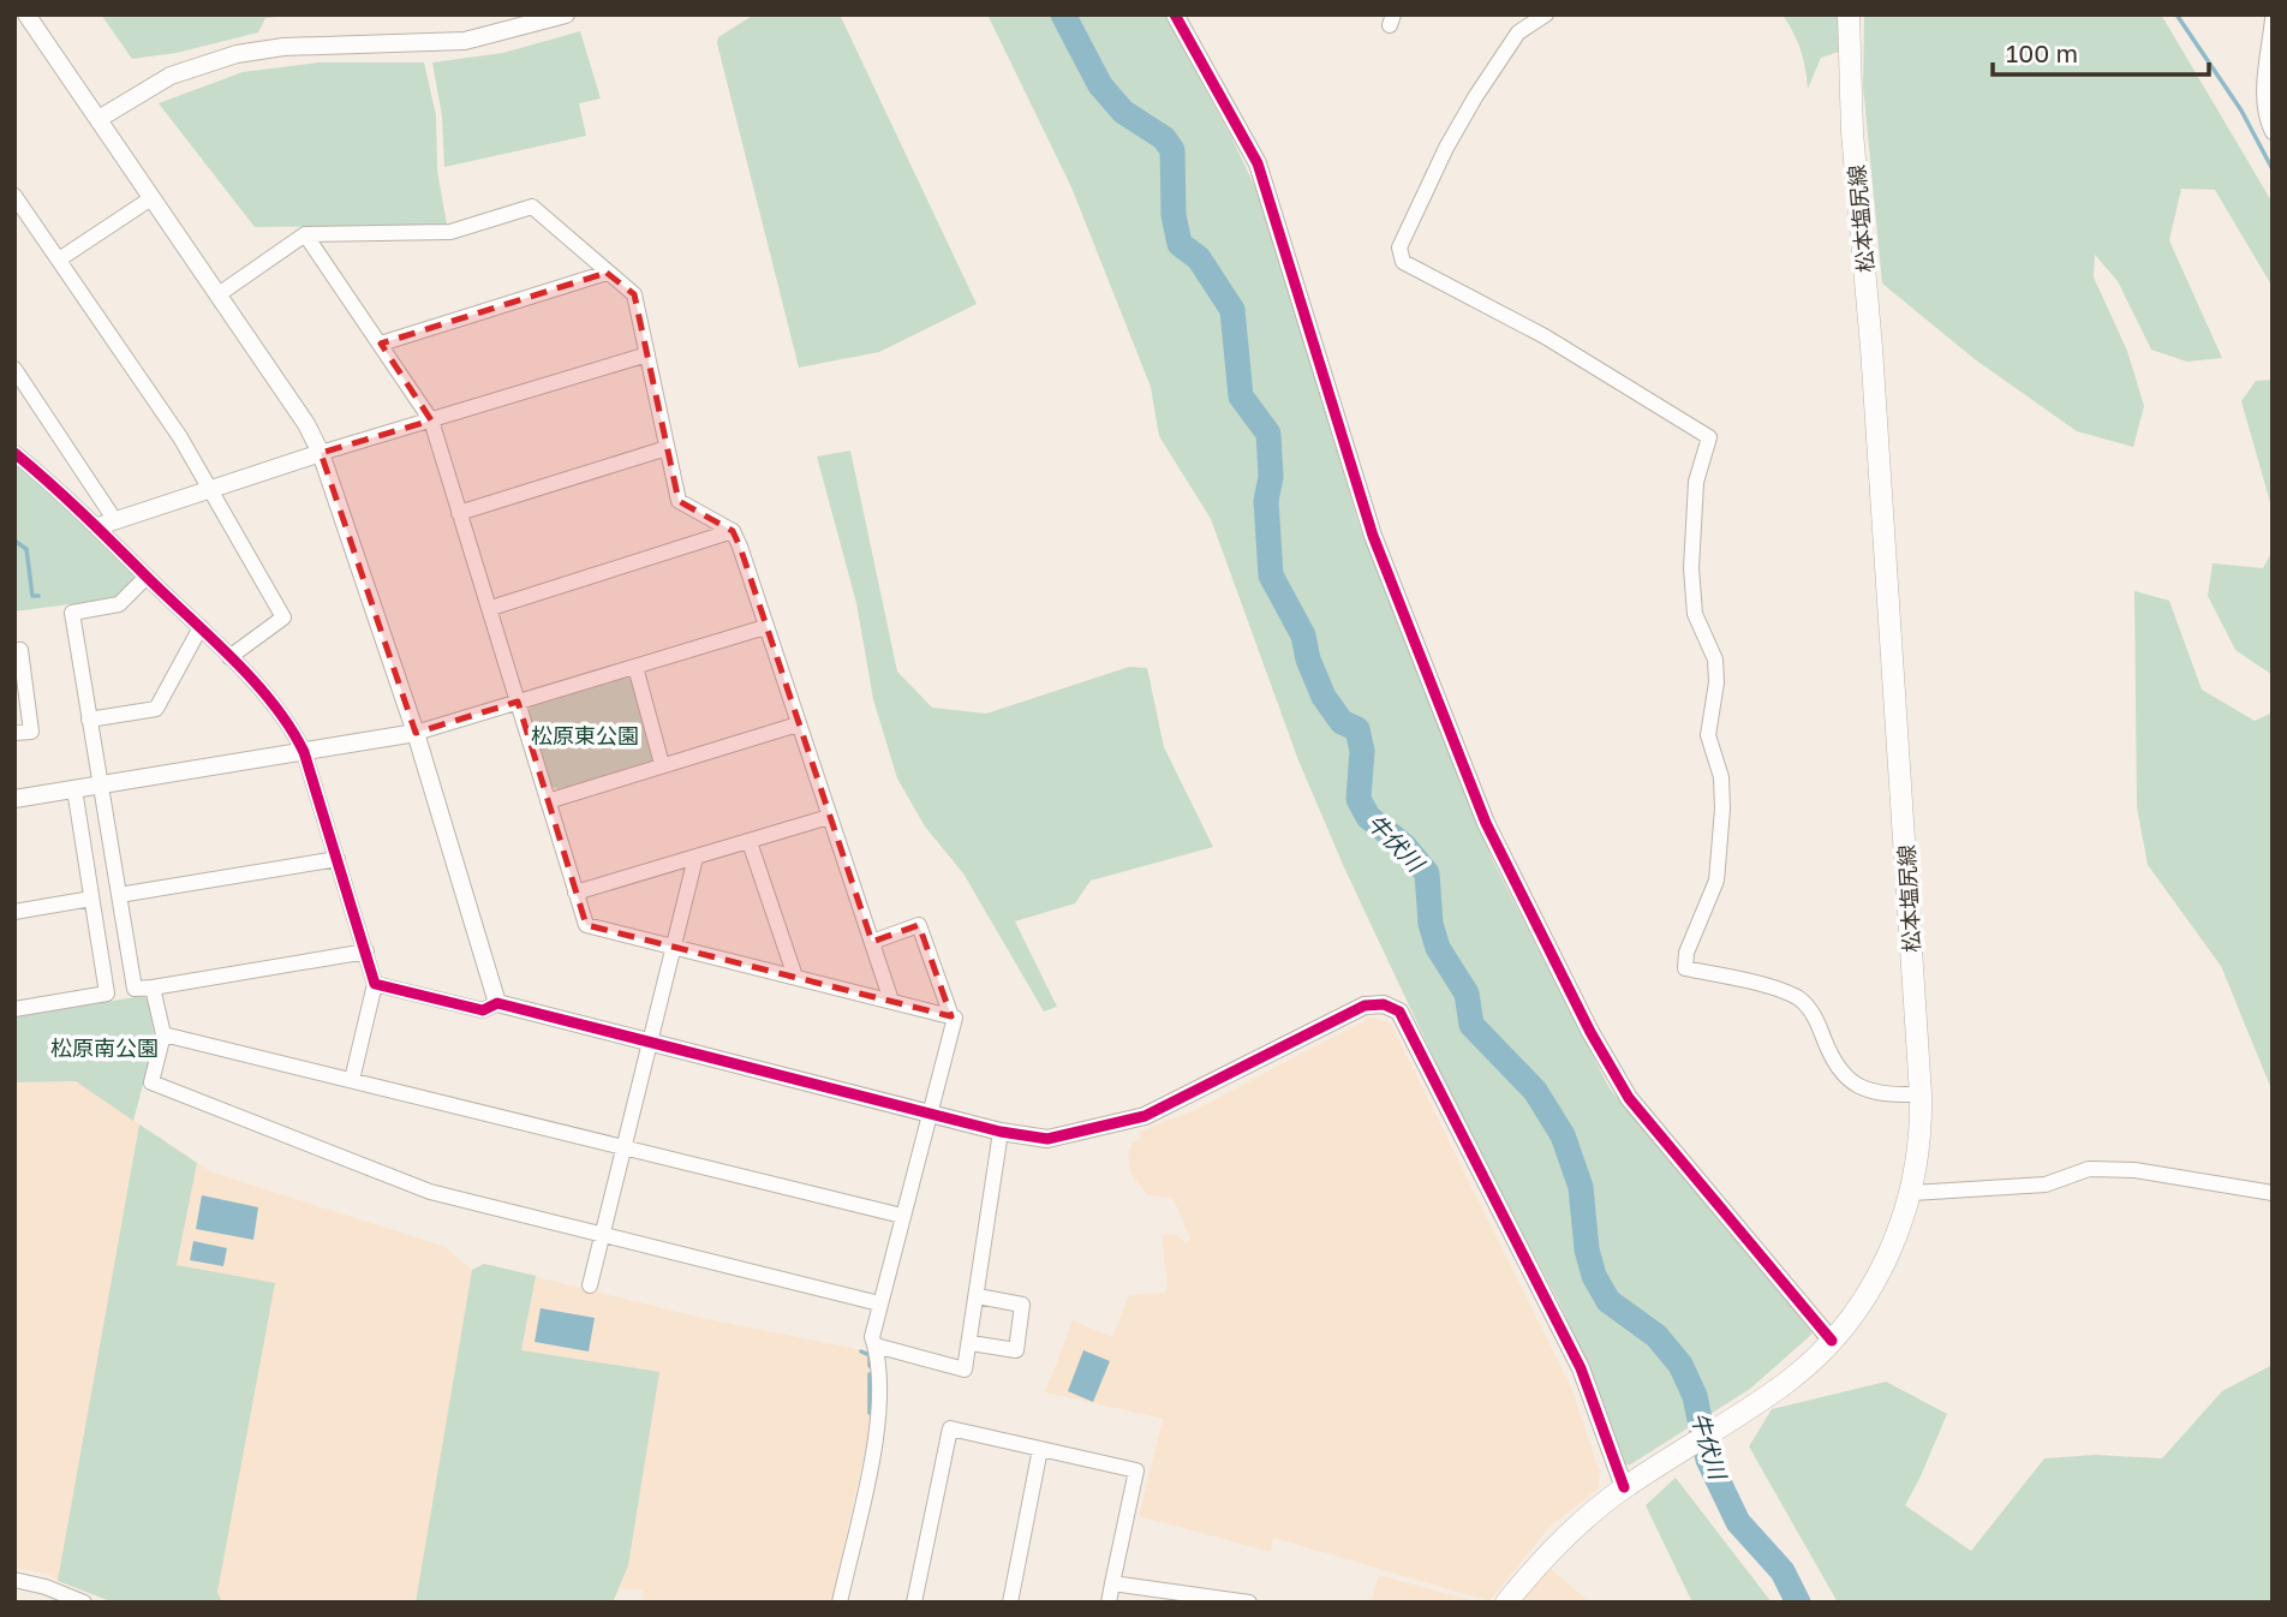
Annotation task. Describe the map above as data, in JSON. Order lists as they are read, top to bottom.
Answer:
{
  "streets": {
    "main road": ["松本塩尻線"]
  },
  "water": ["牛伏川"],
  "parks": ["松原東公園", "松原南公園"],
  "scale_bar": "100 m"
}
